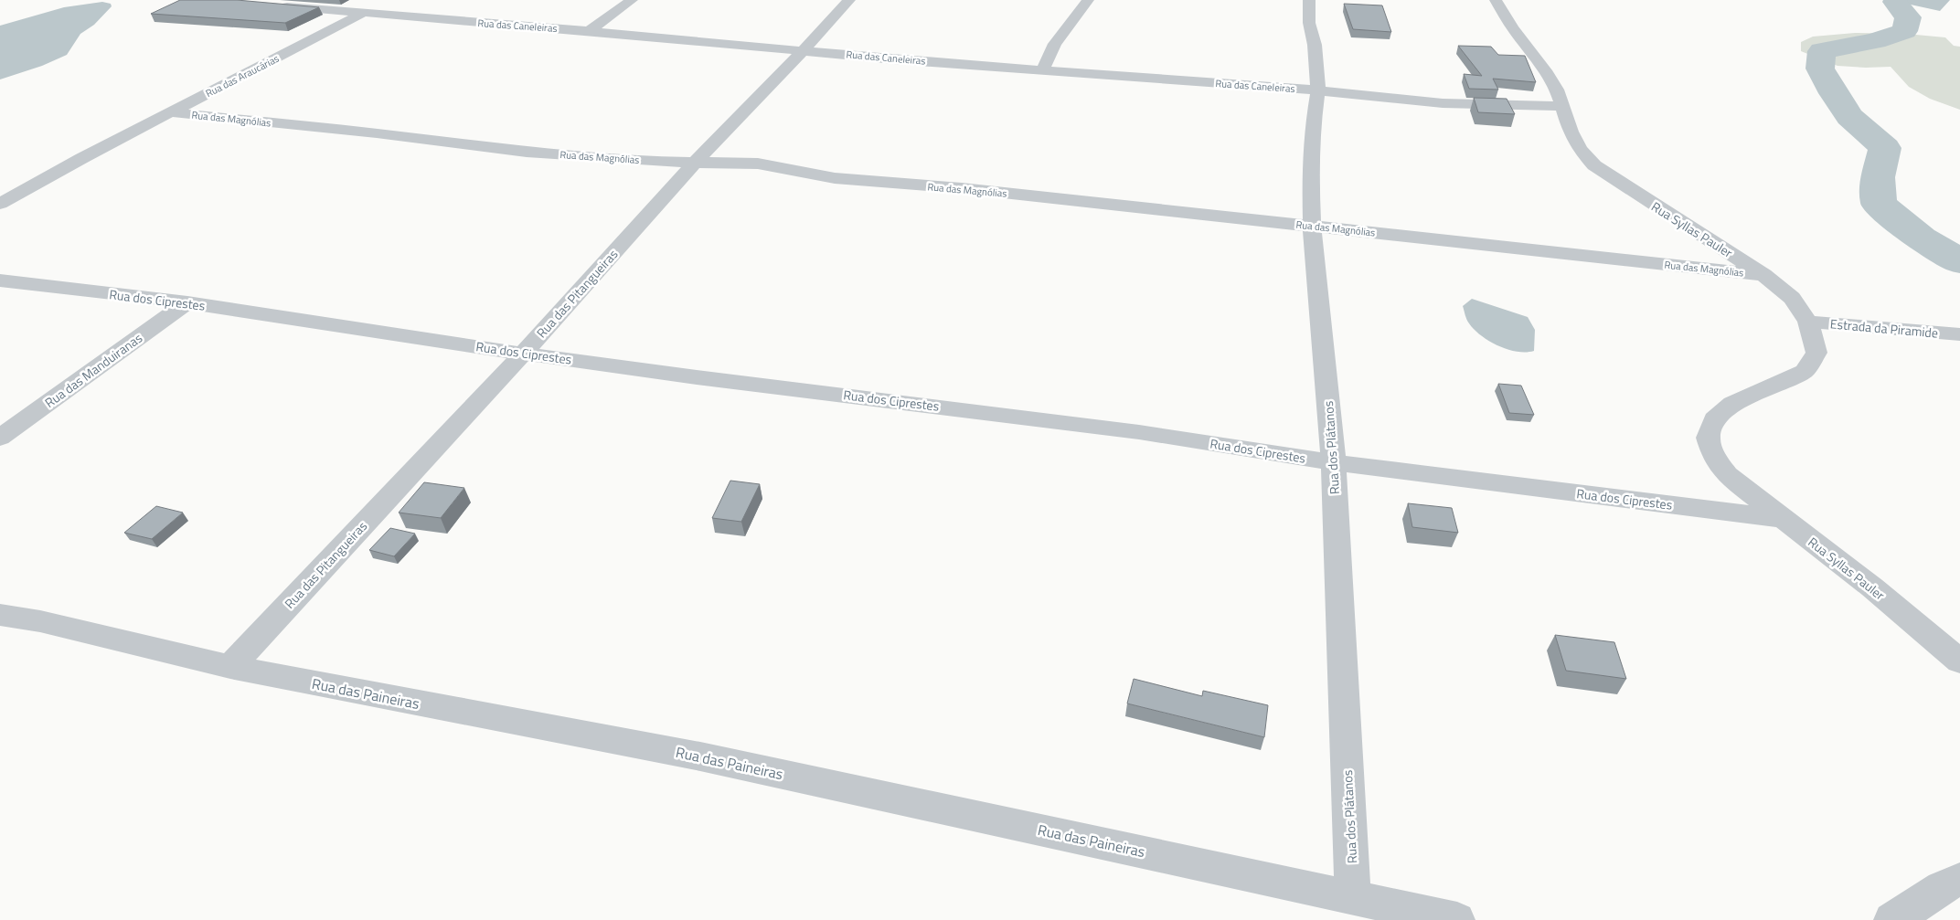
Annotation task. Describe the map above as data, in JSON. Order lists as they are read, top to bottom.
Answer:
{
  "streets": {
    "street": [
      "Rua das Caneleiras",
      "Rua das Araucárias",
      "Rua das Magnólias",
      "Rua Syllas Pauler",
      "Rua das Pitangueiras",
      "Rua dos Ciprestes",
      "Estrada da Piramide",
      "Rua das Manduiranas",
      "Rua dos Plátanos",
      "Rua das Paineiras"
    ]
  },
  "crossings": [
    ["Rua das Caneleiras", "Rua das Araucárias"],
    ["Rua das Caneleiras", "Rua Syllas Pauler"],
    ["Rua das Caneleiras", "Rua das Pitangueiras"],
    ["Rua das Caneleiras", "Rua dos Plátanos"],
    ["Rua das Araucárias", "Rua das Magnólias"],
    ["Rua das Magnólias", "Rua Syllas Pauler"],
    ["Rua das Magnólias", "Rua das Pitangueiras"],
    ["Rua das Magnólias", "Rua dos Plátanos"],
    ["Rua Syllas Pauler", "Rua dos Ciprestes"],
    ["Rua Syllas Pauler", "Estrada da Piramide"],
    ["Rua das Pitangueiras", "Rua dos Ciprestes"],
    ["Rua das Pitangueiras", "Rua das Paineiras"],
    ["Rua dos Ciprestes", "Rua das Manduiranas"],
    ["Rua dos Ciprestes", "Rua dos Plátanos"],
    ["Rua dos Plátanos", "Rua das Paineiras"]
  ]
}
